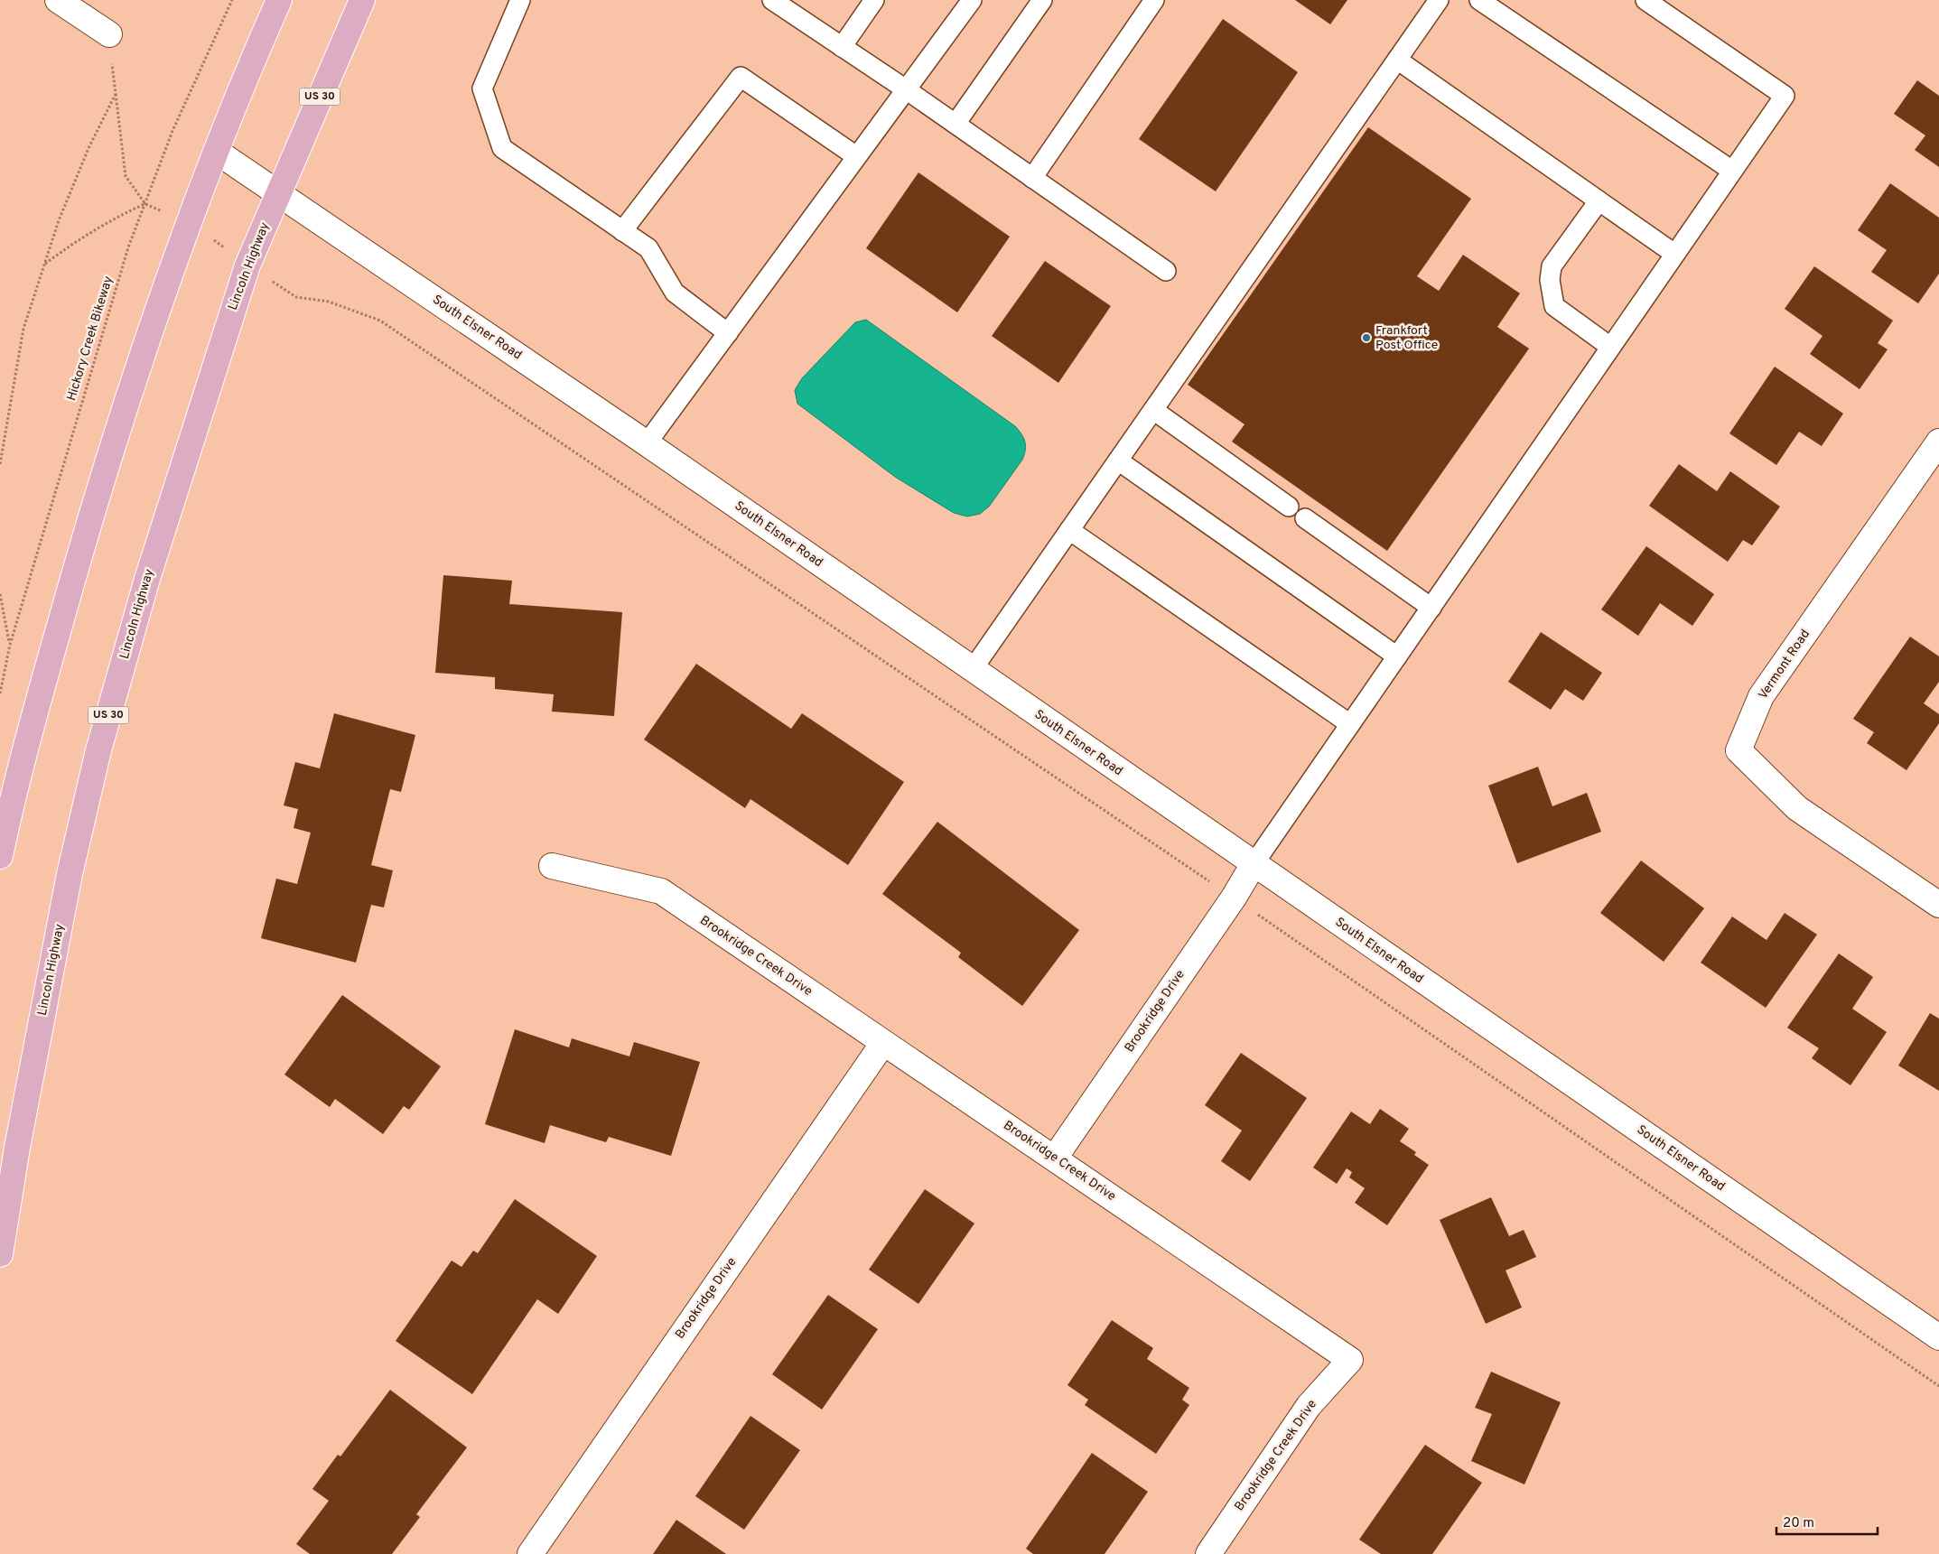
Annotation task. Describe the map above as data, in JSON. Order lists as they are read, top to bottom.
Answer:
{
  "streets": {
    "main road": ["US 30", "Lincoln Highway"],
    "street": [
      "South Elsner Road",
      "Vermont Road",
      "Brookridge Creek Drive",
      "Brookridge Drive"
    ],
    "path": ["Hickory Creek Bikeway"]
  },
  "crossings": [
    ["Lincoln Highway", "South Elsner Road"],
    ["South Elsner Road", "Brookridge Drive"],
    ["Brookridge Creek Drive", "Brookridge Drive"]
  ],
  "places": ["Frankfort Post Office"],
  "scale_bar": "20 m"
}
